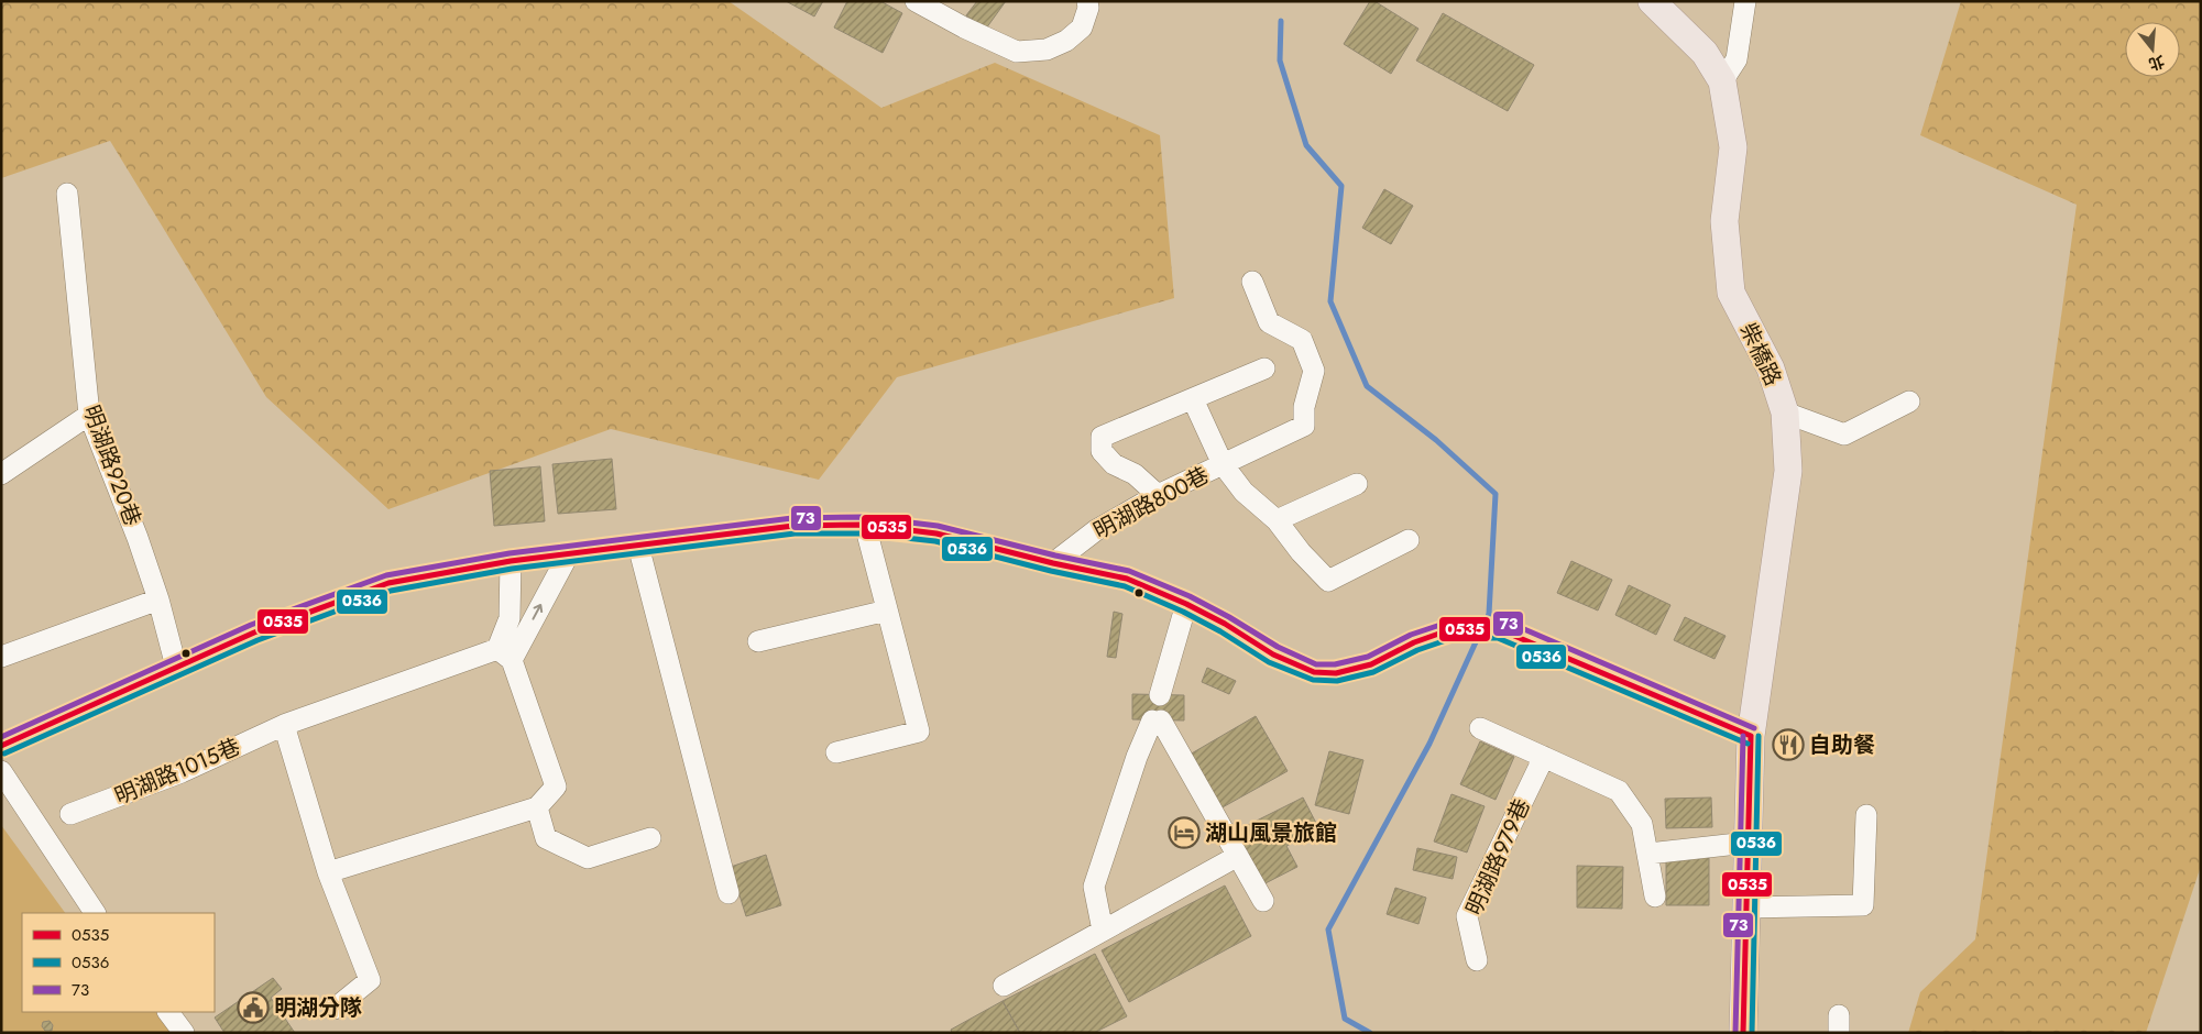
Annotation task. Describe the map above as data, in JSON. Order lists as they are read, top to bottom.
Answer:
{
  "streets": {
    "main road": ["柴橋路"],
    "street": [
      "明湖路920巷",
      "明湖路800巷",
      "明湖路1015巷",
      "明湖路979巷"
    ]
  },
  "places": {
    "restaurant": ["自助餐"],
    "hotel": ["湖山風景旅館"],
    "public building": ["明湖分隊"]
  },
  "lines": ["transit line 73", "transit line 0535", "transit line 0536"],
  "legend": ["0535", "0536", "73"],
  "north": "bottom"
}
